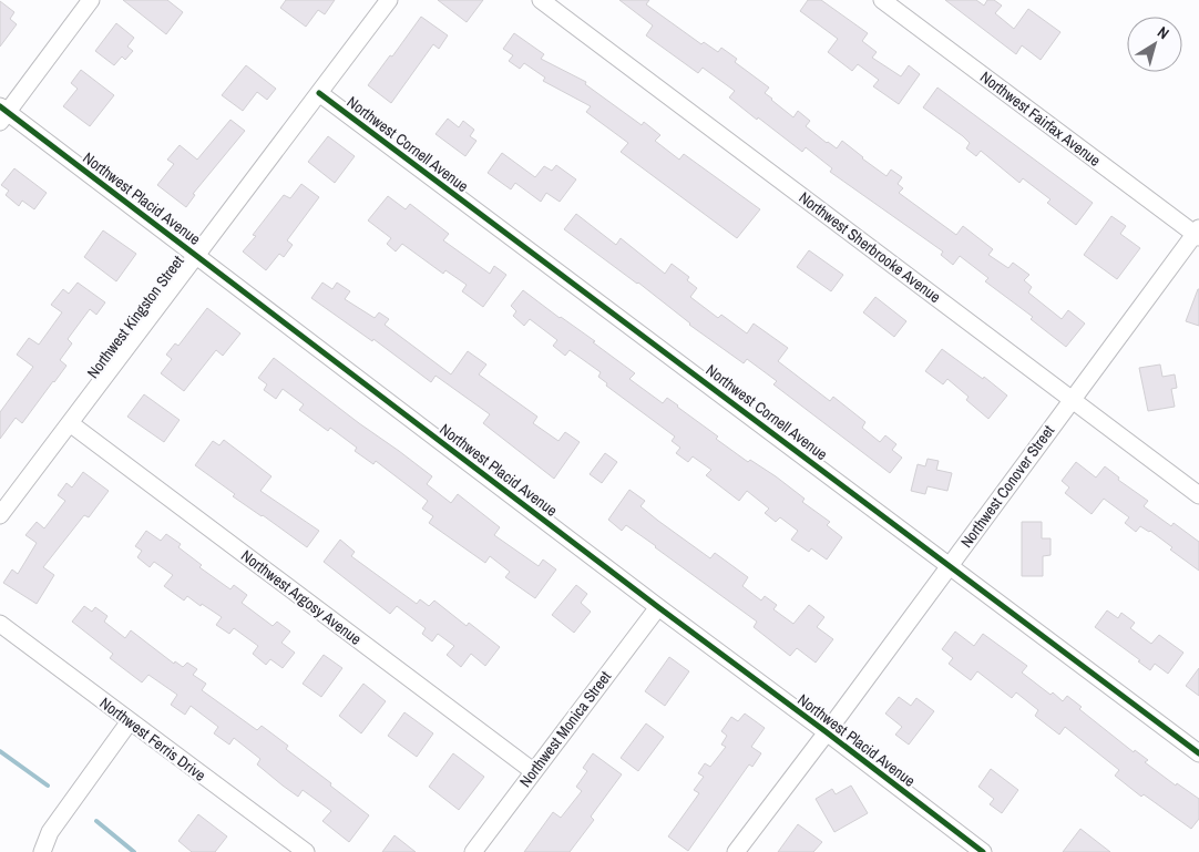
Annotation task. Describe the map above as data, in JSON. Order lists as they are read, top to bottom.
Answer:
{
  "streets": {
    "street": [
      "Northwest Fairfax Avenue",
      "Northwest Cornell Avenue",
      "Northwest Placid Avenue",
      "Northwest Sherbrooke Avenue",
      "Northwest Kingston Street",
      "Northwest Conover Street",
      "Northwest Argosy Avenue",
      "Northwest Monica Street",
      "Northwest Ferris Drive"
    ]
  },
  "crossings": [
    ["Northwest Fairfax Avenue", "Northwest Conover Street"],
    ["Northwest Cornell Avenue", "Northwest Kingston Street"],
    ["Northwest Cornell Avenue", "Northwest Conover Street"],
    ["Northwest Placid Avenue", "Northwest Kingston Street"],
    ["Northwest Placid Avenue", "Northwest Conover Street"],
    ["Northwest Placid Avenue", "Northwest Monica Street"],
    ["Northwest Sherbrooke Avenue", "Northwest Conover Street"],
    ["Northwest Kingston Street", "Northwest Argosy Avenue"],
    ["Northwest Argosy Avenue", "Northwest Monica Street"]
  ],
  "north": "top right"
}
